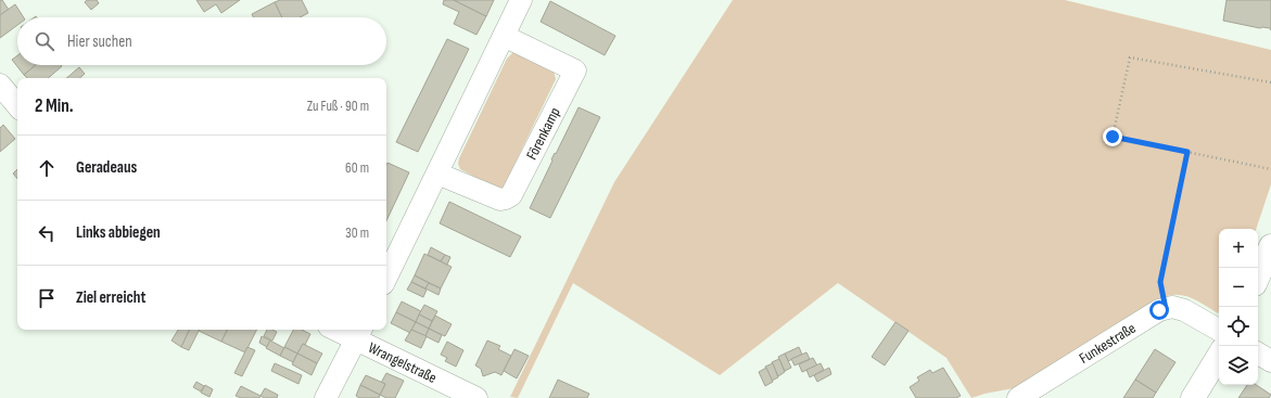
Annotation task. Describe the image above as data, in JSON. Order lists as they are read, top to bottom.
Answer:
{
  "streets": {
    "street": ["Förenkamp", "Funkestraße", "Wrangelstraße"]
  },
  "page": {
    "search": "Hier suchen",
    "heading": ["2 Min.", "Zu Fuß · 90 m"],
    "list": [
      ["Geradeaus", "60 m"],
      ["Links abbiegen", "30 m"],
      "Ziel erreicht"
    ],
    "map_buttons": ["+", "−"]
  }
}
